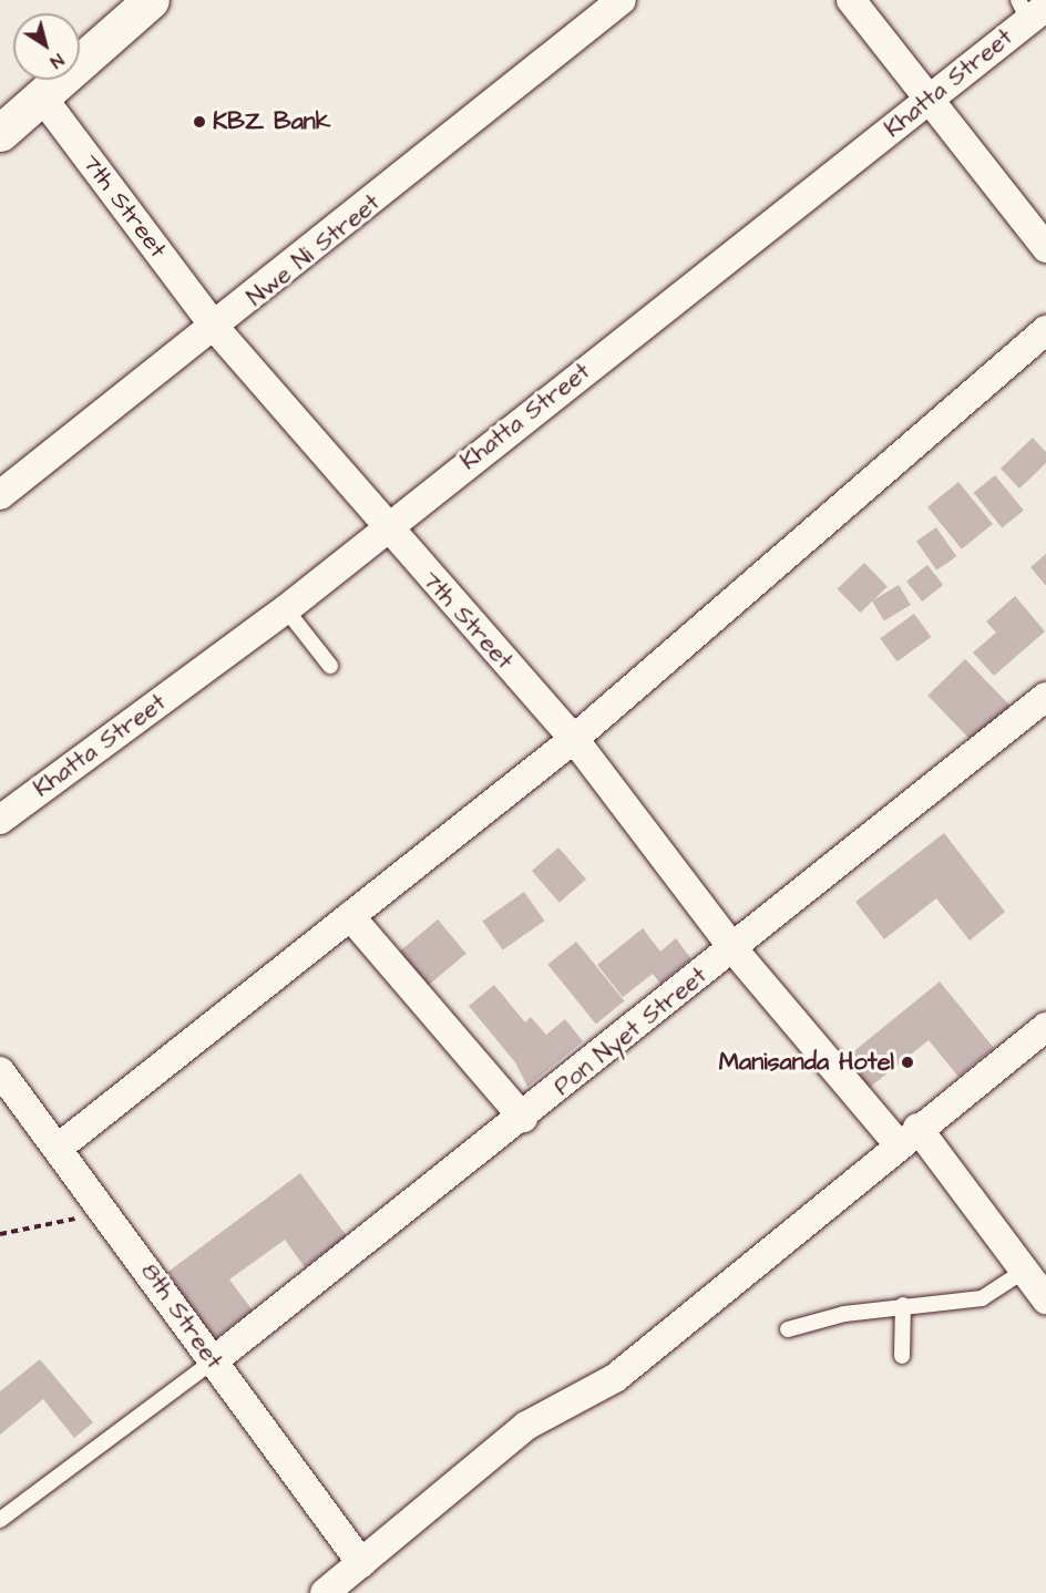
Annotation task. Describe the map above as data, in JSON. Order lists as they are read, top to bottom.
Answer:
{
  "streets": {
    "street": [
      "Khatta Street",
      "7th Street",
      "Nwe Ni Street",
      "Pon Nyet Street",
      "8th Street"
    ]
  },
  "crossings": [
    ["Khatta Street", "7th Street"],
    ["7th Street", "Nwe Ni Street"],
    ["7th Street", "Pon Nyet Street"],
    ["Pon Nyet Street", "8th Street"]
  ],
  "places": ["KBZ Bank", "Manisanda Hotel"],
  "north": "bottom right"
}
